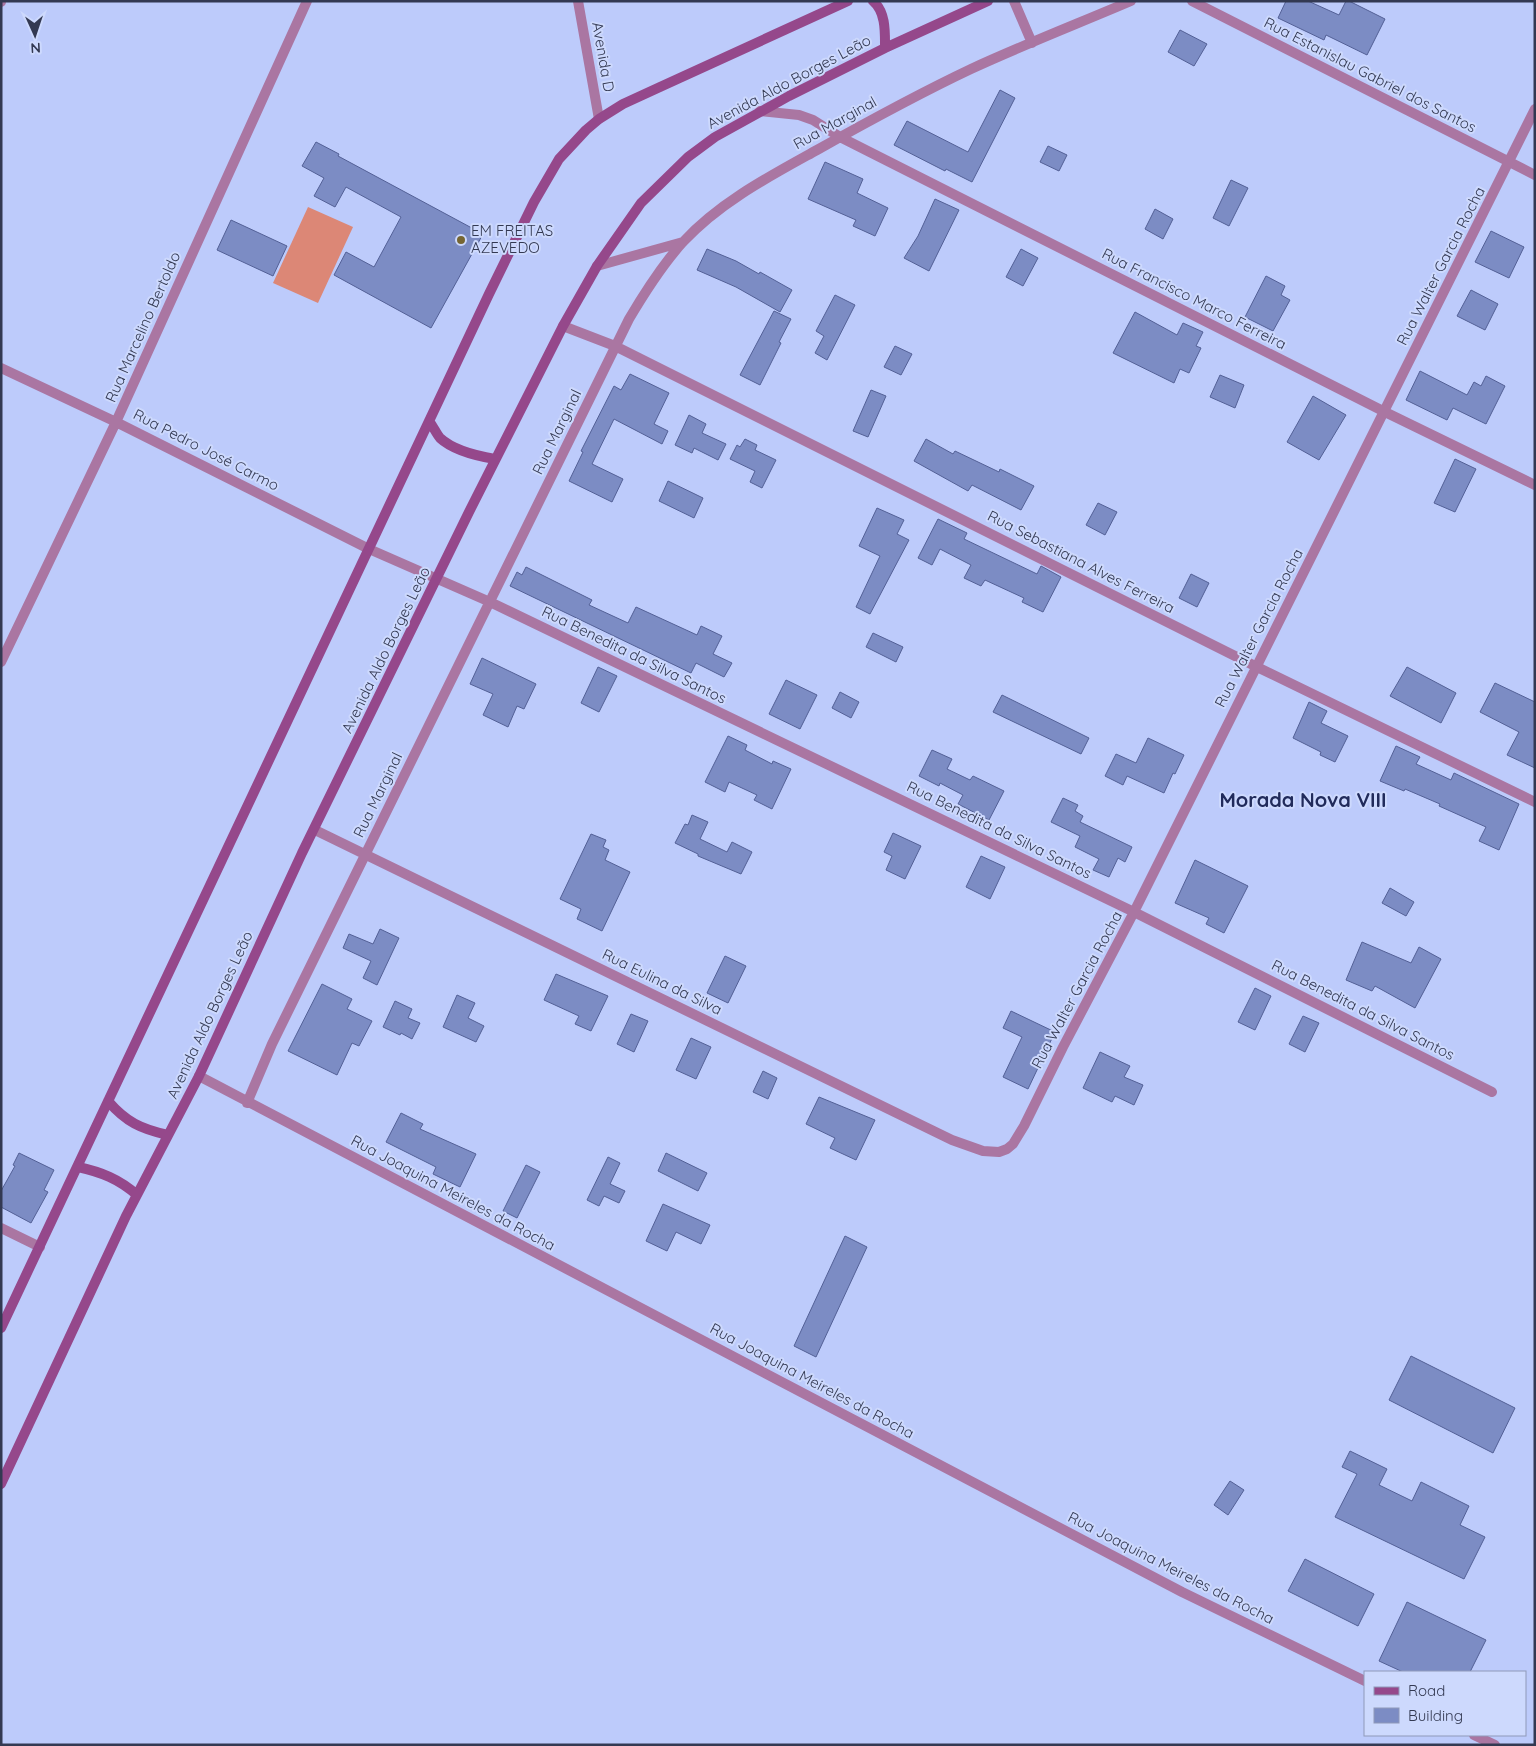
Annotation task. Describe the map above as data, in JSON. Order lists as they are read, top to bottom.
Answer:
{
  "streets": {
    "street": [
      "Avenida D",
      "Rua Estanislau Gabriel dos Santos",
      "Avenida Aldo Borges Leão",
      "Rua Marginal",
      "Rua Walter Garcia Rocha",
      "Rua Francisco Marco Ferreira",
      "Rua Marcelino Bertoldo",
      "Rua Pedro José Carmo",
      "Rua Sebastiana Alves Ferreira",
      "Rua Benedita da Silva Santos",
      "Rua Eulina da Silva",
      "Rua Joaquina Meireles da Rocha"
    ]
  },
  "crossings": [
    ["Rua Estanislau Gabriel dos Santos", "Rua Walter Garcia Rocha"],
    ["Avenida Aldo Borges Leão", "Rua Francisco Marco Ferreira"],
    ["Avenida Aldo Borges Leão", "Rua Pedro José Carmo"],
    ["Avenida Aldo Borges Leão", "Rua Sebastiana Alves Ferreira"],
    ["Avenida Aldo Borges Leão", "Rua Benedita da Silva Santos"],
    ["Avenida Aldo Borges Leão", "Rua Eulina da Silva"],
    ["Avenida Aldo Borges Leão", "Rua Joaquina Meireles da Rocha"],
    ["Rua Marginal", "Rua Francisco Marco Ferreira"],
    ["Rua Marginal", "Rua Sebastiana Alves Ferreira"],
    ["Rua Marginal", "Rua Benedita da Silva Santos"],
    ["Rua Marginal", "Rua Eulina da Silva"],
    ["Rua Marginal", "Rua Joaquina Meireles da Rocha"],
    ["Rua Walter Garcia Rocha", "Rua Francisco Marco Ferreira"],
    ["Rua Walter Garcia Rocha", "Rua Sebastiana Alves Ferreira"],
    ["Rua Walter Garcia Rocha", "Rua Benedita da Silva Santos"],
    ["Rua Walter Garcia Rocha", "Rua Eulina da Silva"],
    ["Rua Marcelino Bertoldo", "Rua Pedro José Carmo"],
    ["Rua Pedro José Carmo", "Rua Benedita da Silva Santos"]
  ],
  "districts": ["Morada Nova VIII"],
  "places": ["EM FREITAS AZEVEDO"],
  "legend": ["Road", "Building"],
  "north": "bottom"
}
